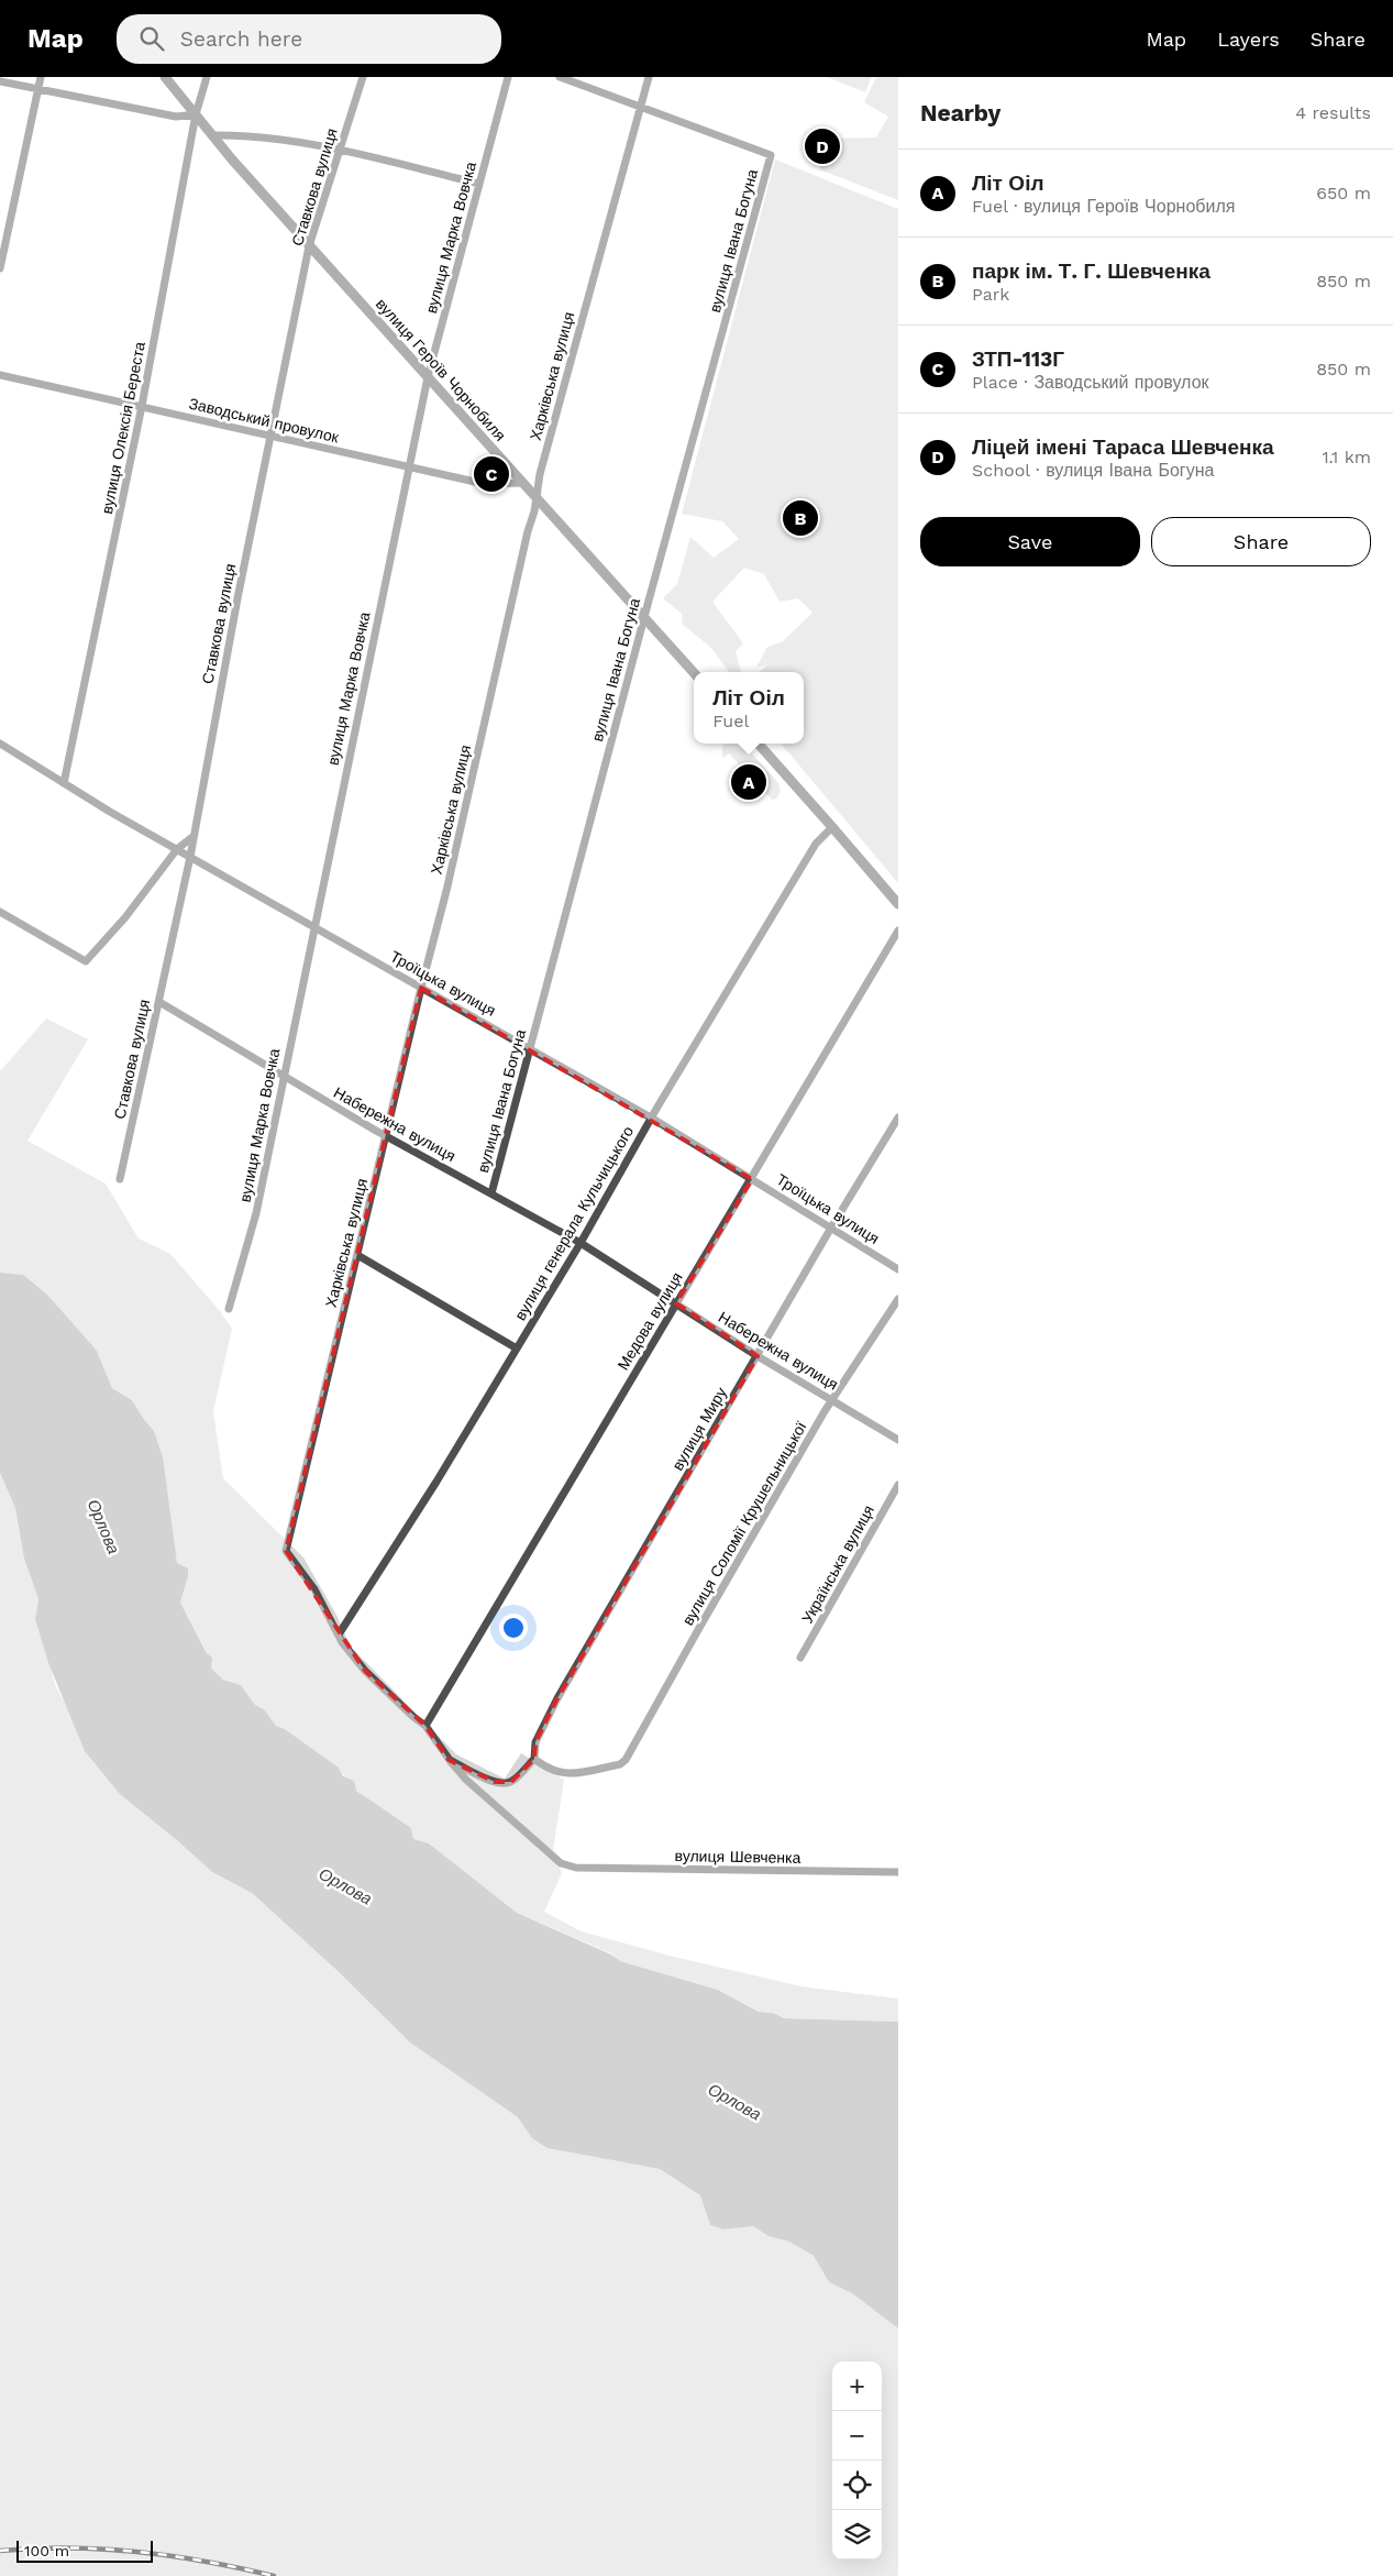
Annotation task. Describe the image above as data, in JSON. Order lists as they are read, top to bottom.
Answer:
{
  "streets": {
    "street": [
      "Ставкова вулиця",
      "вулиця Марка Вовчка",
      "вулиця Івана Богуна",
      "вулиця Героїв Чорнобиля",
      "Харківська вулиця",
      "Заводський провулок",
      "вулиця Олексія Береста",
      "Троїцька вулиця",
      "Набережна вулиця",
      "вулиця генерала Кульчицького",
      "Медова вулиця",
      "вулиця Миру",
      "вулиця Соломії Крушельницької",
      "Українська вулиця",
      "вулиця Шевченка"
    ]
  },
  "crossings": [
    ["Ставкова вулиця", "вулиця Героїв Чорнобиля"],
    ["Ставкова вулиця", "Заводський провулок"],
    ["Ставкова вулиця", "Троїцька вулиця"],
    ["Ставкова вулиця", "Набережна вулиця"],
    ["вулиця Марка Вовчка", "вулиця Героїв Чорнобиля"],
    ["вулиця Марка Вовчка", "Заводський провулок"],
    ["вулиця Марка Вовчка", "Троїцька вулиця"],
    ["вулиця Марка Вовчка", "Набережна вулиця"],
    ["вулиця Івана Богуна", "вулиця Героїв Чорнобиля"],
    ["вулиця Івана Богуна", "Харківська вулиця"],
    ["вулиця Івана Богуна", "Троїцька вулиця"],
    ["вулиця Івана Богуна", "Набережна вулиця"],
    ["вулиця Героїв Чорнобиля", "Харківська вулиця"],
    ["вулиця Героїв Чорнобиля", "Заводський провулок"],
    ["вулиця Героїв Чорнобиля", "вулиця Олексія Береста"],
    ["Харківська вулиця", "Троїцька вулиця"],
    ["Харківська вулиця", "Набережна вулиця"],
    ["Харківська вулиця", "вулиця генерала Кульчицького"],
    ["Заводський провулок", "вулиця Олексія Береста"],
    ["вулиця Олексія Береста", "Троїцька вулиця"],
    ["Троїцька вулиця", "вулиця генерала Кульчицького"],
    ["Троїцька вулиця", "Медова вулиця"],
    ["Троїцька вулиця", "вулиця Миру"],
    ["Набережна вулиця", "вулиця генерала Кульчицького"],
    ["Набережна вулиця", "Медова вулиця"],
    ["Набережна вулиця", "вулиця Миру"],
    ["Набережна вулиця", "вулиця Соломії Крушельницької"],
    ["вулиця Миру", "вулиця Соломії Крушельницької"]
  ],
  "water": ["Орлова"],
  "scale_bar": "100 m",
  "page": {
    "header": "Map",
    "search": "Search here",
    "nav": ["Map", "Layers", "Share"],
    "heading": ["Nearby", "4 results"],
    "pins": [
      "D",
      "C",
      "B",
      "A"
    ],
    "list": [
      {
        "mark": "A",
        "name": "Літ Оіл",
        "note": "Fuel · вулиця Героїв Чорнобиля",
        "value": "650 m"
      },
      {
        "mark": "B",
        "name": "парк ім. Т. Г. Шевченка",
        "note": "Park",
        "value": "850 m"
      },
      {
        "mark": "C",
        "name": "ЗТП-113Г",
        "note": "Place · Заводський провулок",
        "value": "850 m"
      },
      {
        "mark": "D",
        "name": "Ліцей імені Тараса Шевченка",
        "note": "School · вулиця Івана Богуна",
        "value": "1.1 km"
      }
    ],
    "buttons": ["Save", "Share"],
    "popup": ["Літ Оіл", "Fuel"],
    "map_buttons": ["+", "−"],
    "scale": "100 m"
  }
}
